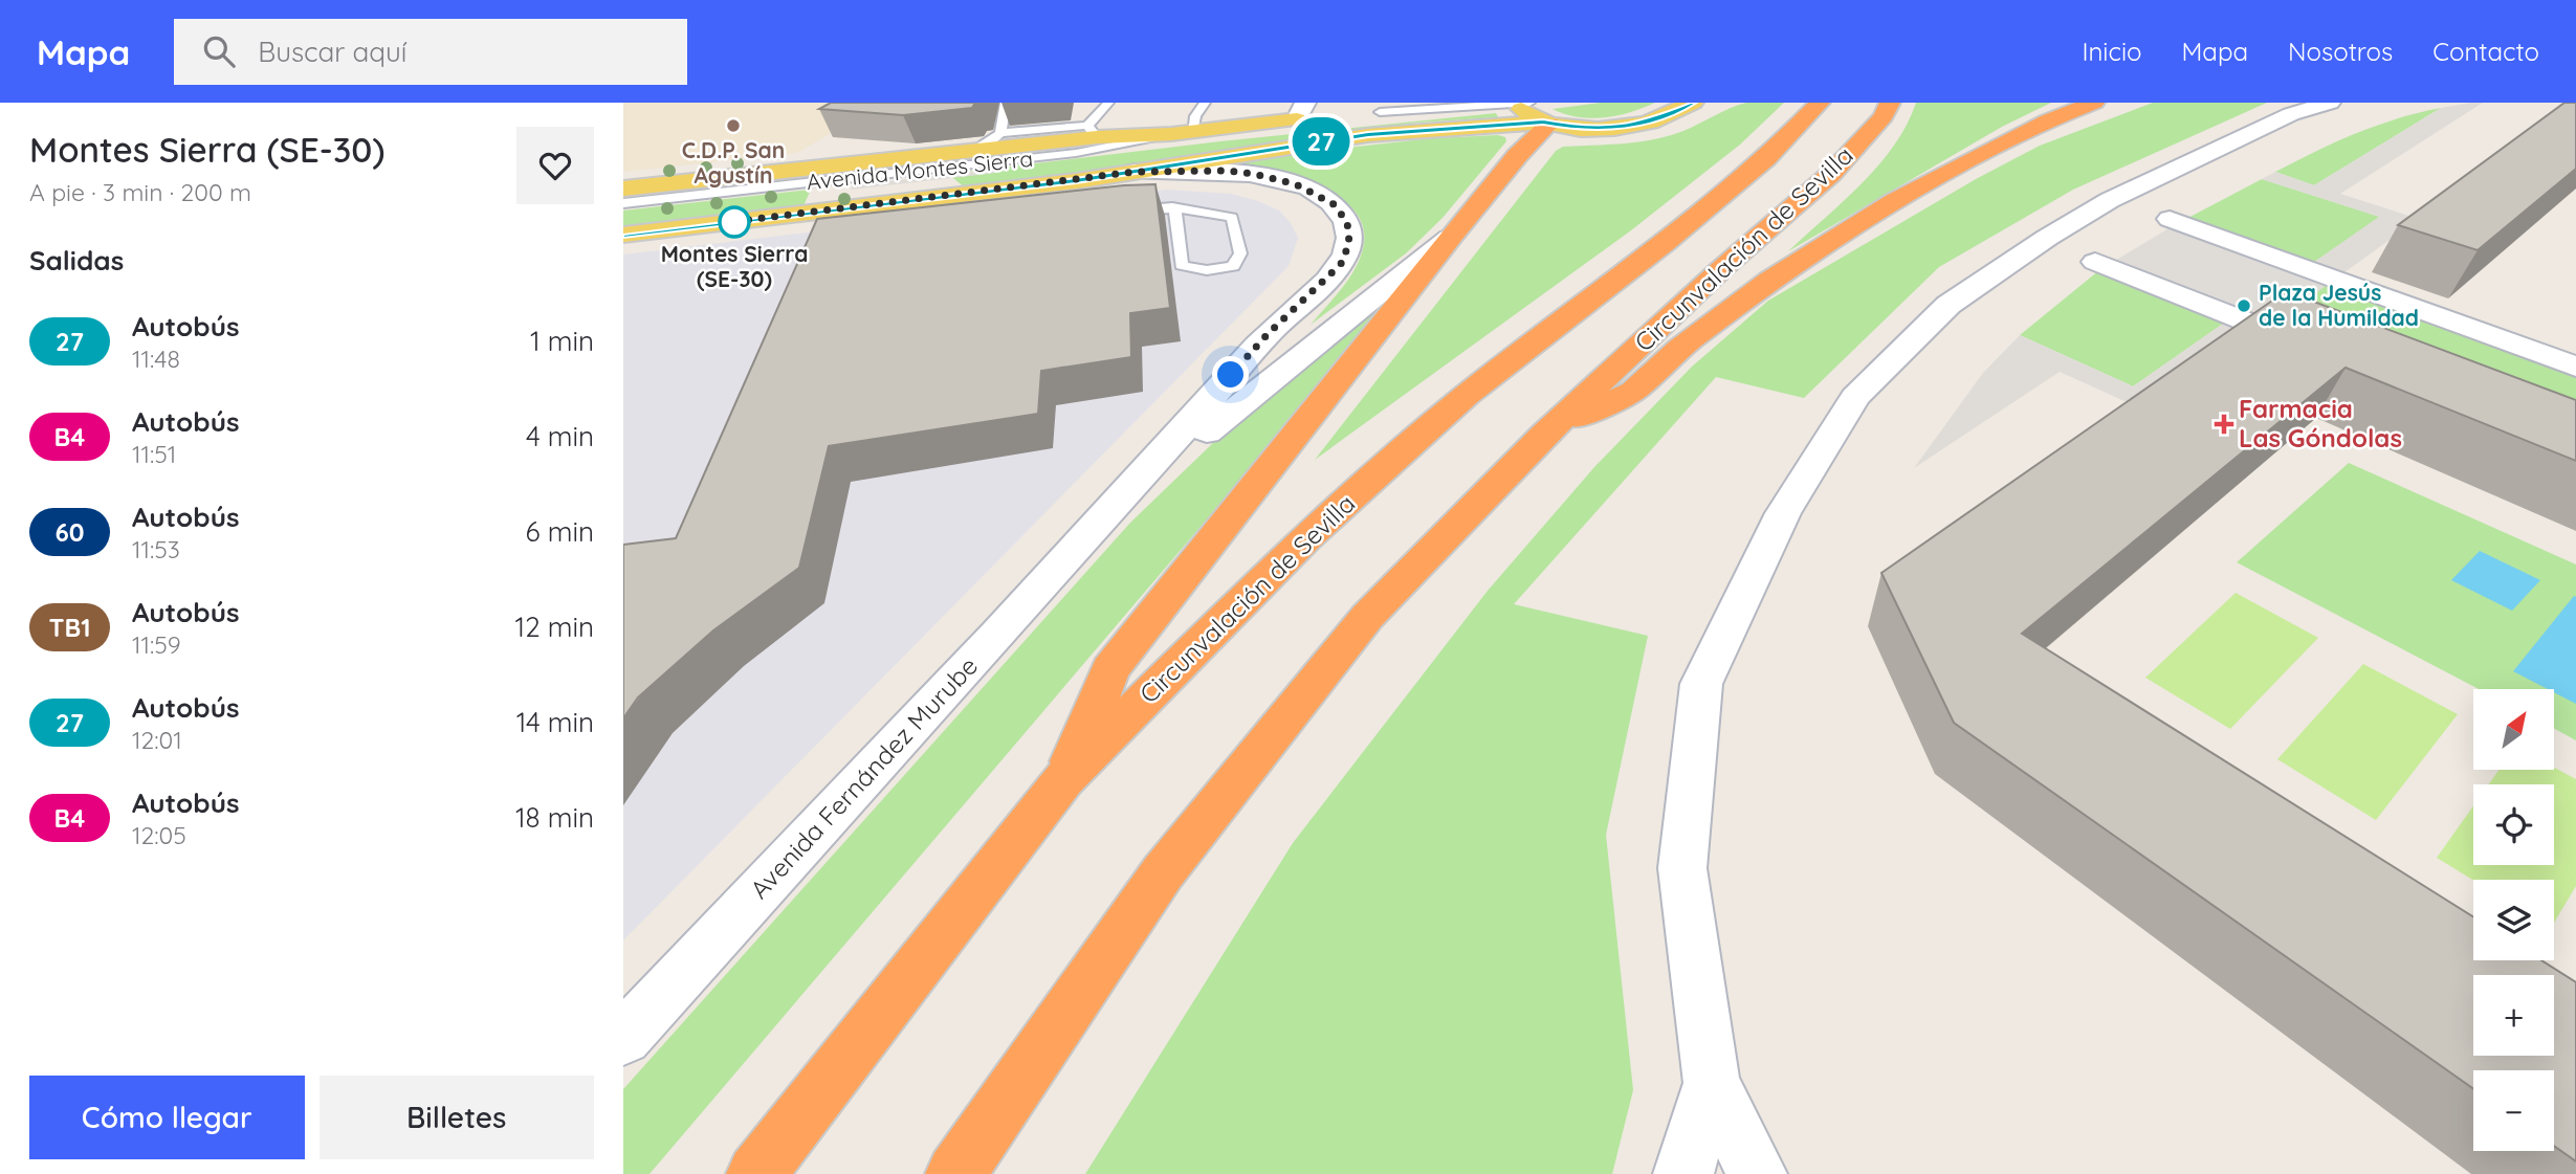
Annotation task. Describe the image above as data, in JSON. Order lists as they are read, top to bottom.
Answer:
{
  "streets": {
    "highway": ["Circunvalación de Sevilla"],
    "main road": ["Avenida Montes Sierra"],
    "street": ["Avenida Fernández Murube"]
  },
  "crossings": [
    ["Avenida Montes Sierra", "Avenida Fernández Murube"]
  ],
  "places": {
    "other": ["C.D.P. San Agustín", "Montes Sierra (SE-30)", "Plaza Jesús de la Humildad"],
    "health": ["Farmacia Las Góndolas"]
  },
  "lines": ["bus line 27"],
  "north": "top right",
  "page": {
    "header": "Mapa",
    "search": "Buscar aquí",
    "nav": [
      "Inicio",
      "Mapa",
      "Nosotros",
      "Contacto"
    ],
    "heading": [
      ["Montes Sierra (SE-30)", "A pie · 3 min · 200 m"],
      "Salidas"
    ],
    "on_map": "27",
    "list": [
      {
        "mark": "27",
        "name": "Autobús",
        "note": "11:48",
        "value": "1 min"
      },
      {
        "mark": "B4",
        "name": "Autobús",
        "note": "11:51",
        "value": "4 min"
      },
      {
        "mark": "60",
        "name": "Autobús",
        "note": "11:53",
        "value": "6 min"
      },
      {
        "mark": "TB1",
        "name": "Autobús",
        "note": "11:59",
        "value": "12 min"
      },
      {
        "mark": "27",
        "name": "Autobús",
        "note": "12:01",
        "value": "14 min"
      },
      {
        "mark": "B4",
        "name": "Autobús",
        "note": "12:05",
        "value": "18 min"
      }
    ],
    "map_buttons": ["+", "−"],
    "buttons": ["Cómo llegar", "Billetes"]
  }
}
